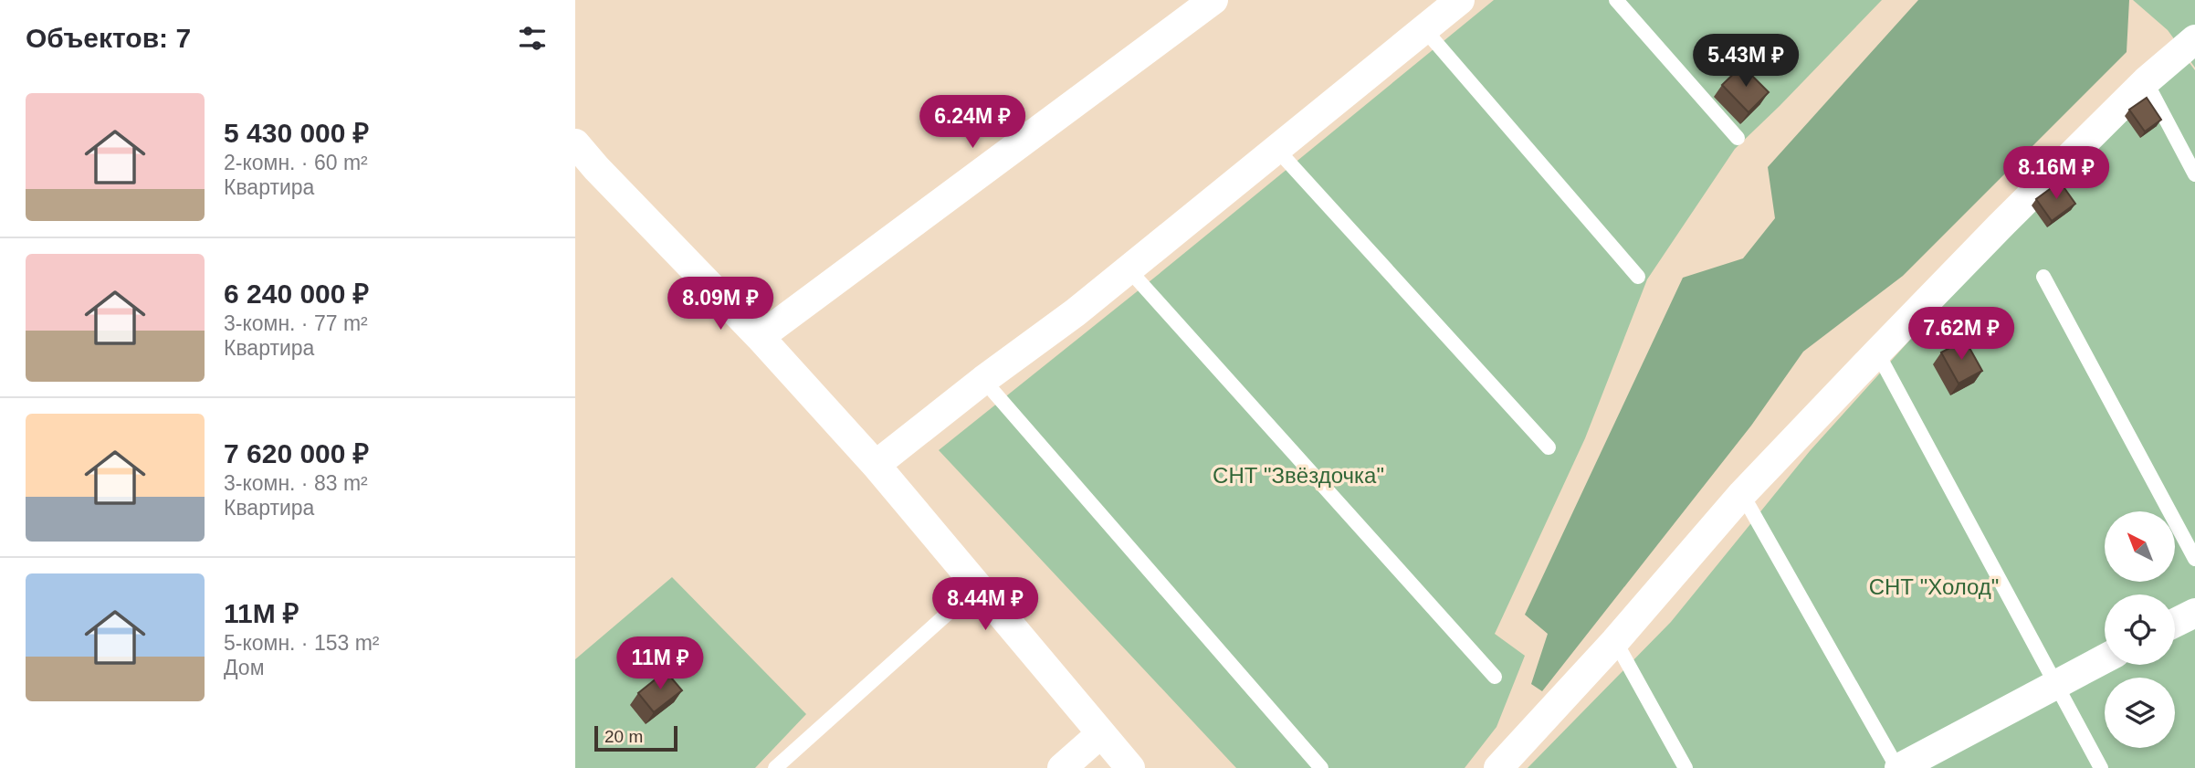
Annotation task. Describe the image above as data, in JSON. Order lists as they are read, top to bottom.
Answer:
{
  "parks": ["СНТ \"Звёздочка\"", "СНТ \"Холод\""],
  "scale_bar": "20 m",
  "north": "top left",
  "page": {
    "heading": "Объектов: 7",
    "price": [
      "5.43M ₽",
      "6.24M ₽",
      "8.16M ₽",
      "8.09M ₽",
      "7.62M ₽",
      "8.44M ₽",
      "11M ₽"
    ],
    "list": [
      {
        "name": "5 430 000 ₽",
        "note": "2-комн. · 60 m² · Квартира"
      },
      {
        "name": "6 240 000 ₽",
        "note": "3-комн. · 77 m² · Квартира"
      },
      {
        "name": "7 620 000 ₽",
        "note": "3-комн. · 83 m² · Квартира"
      },
      {
        "name": "11M ₽",
        "note": "5-комн. · 153 m² · Дом"
      }
    ],
    "scale": "20 m"
  }
}
